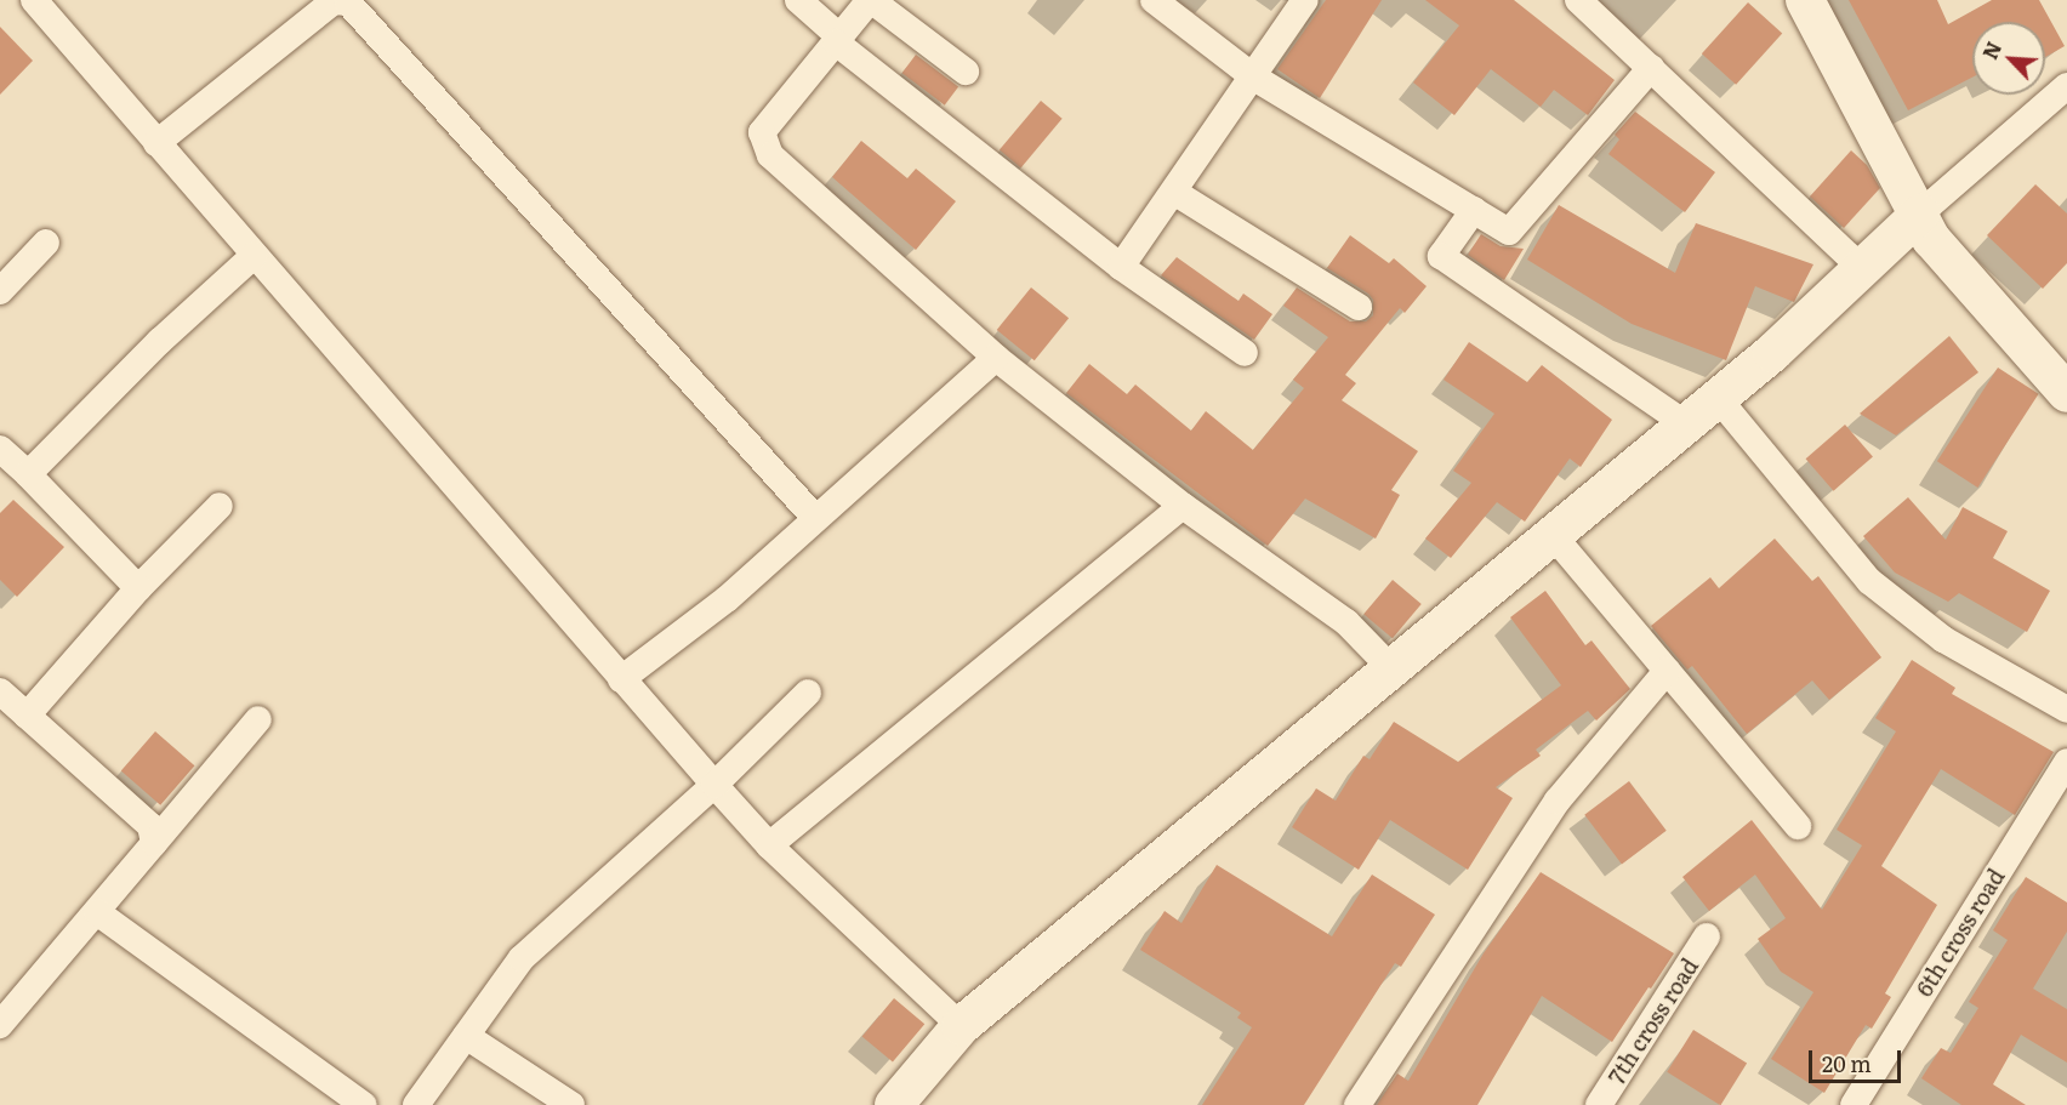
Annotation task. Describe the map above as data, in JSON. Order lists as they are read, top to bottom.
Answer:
{
  "streets": {
    "street": ["6th cross road", "7th cross road"]
  },
  "scale_bar": "20 m",
  "north": "top left"
}
